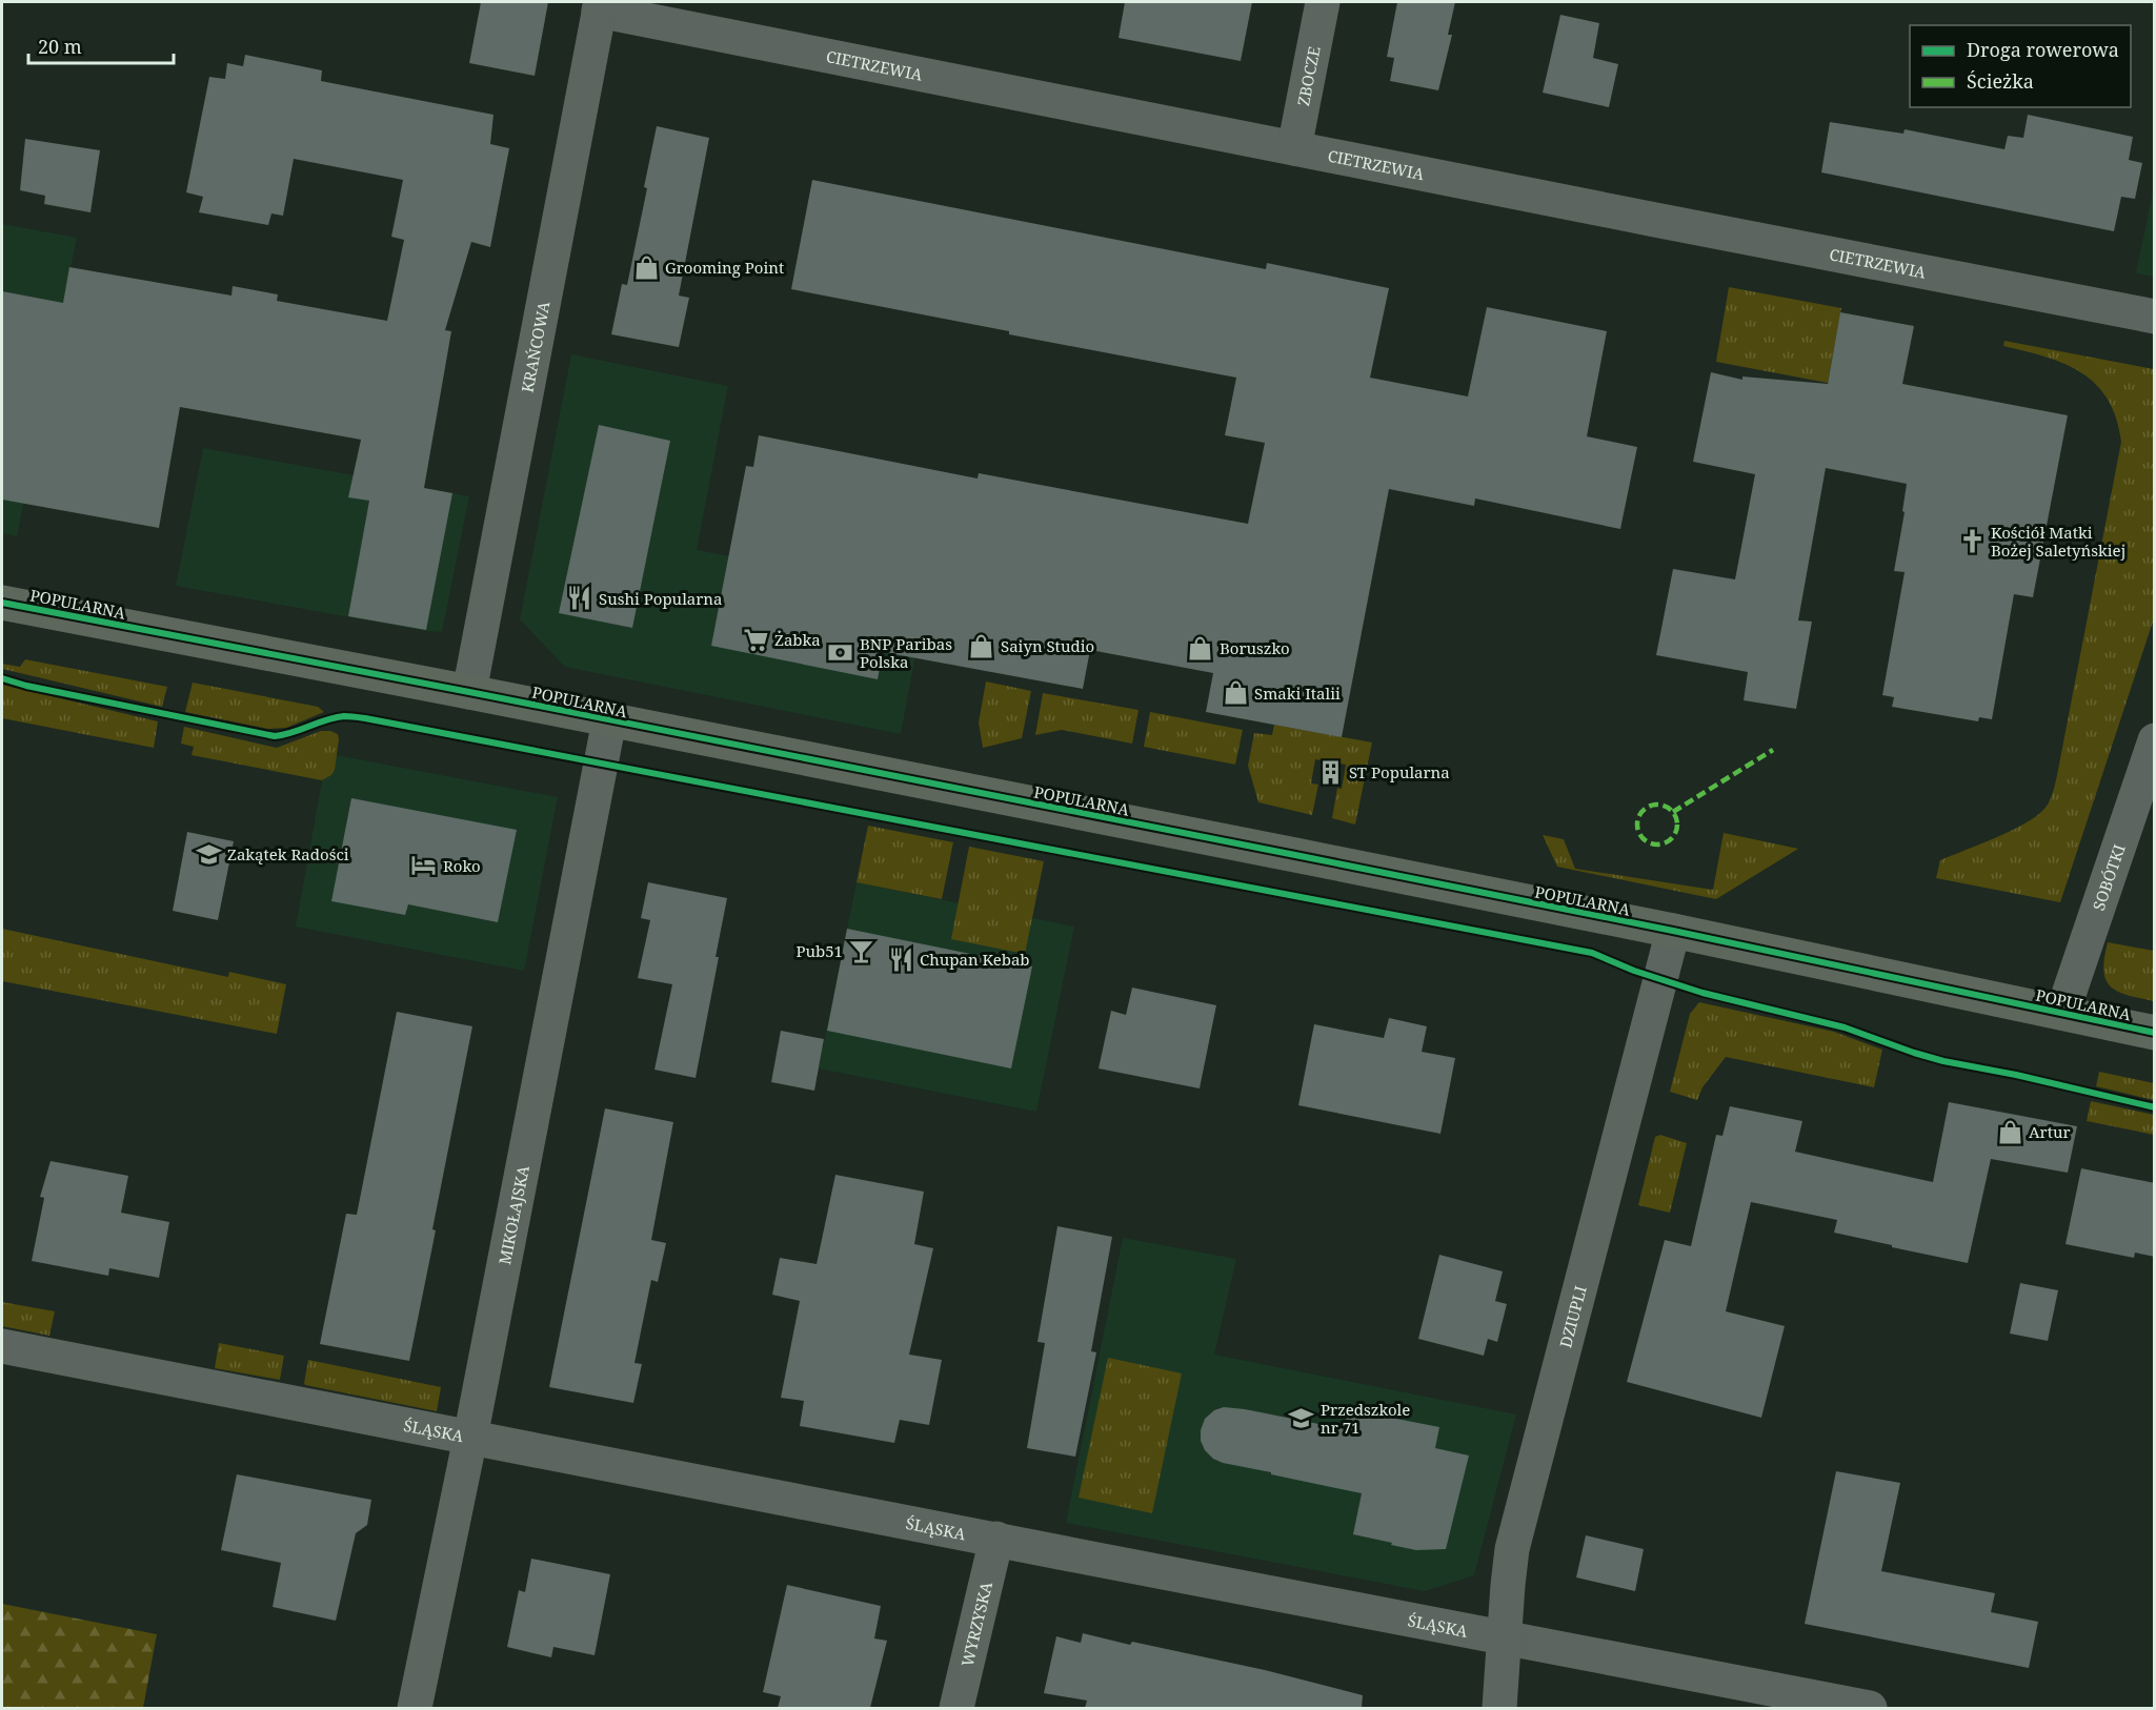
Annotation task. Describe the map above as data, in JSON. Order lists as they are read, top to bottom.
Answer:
{
  "streets": {
    "street": [
      "CIETRZEWIA",
      "ZBOCZE",
      "KRAŃCOWA",
      "POPULARNA",
      "SOBÓTKI",
      "MIKOŁAJSKA",
      "DZIUPLI",
      "ŚLĄSKA",
      "WYRZYSKA"
    ]
  },
  "crossings": [
    ["CIETRZEWIA", "ZBOCZE"],
    ["CIETRZEWIA", "KRAŃCOWA"],
    ["KRAŃCOWA", "POPULARNA"],
    ["POPULARNA", "SOBÓTKI"],
    ["POPULARNA", "MIKOŁAJSKA"],
    ["POPULARNA", "DZIUPLI"],
    ["MIKOŁAJSKA", "ŚLĄSKA"],
    ["DZIUPLI", "ŚLĄSKA"],
    ["ŚLĄSKA", "WYRZYSKA"]
  ],
  "places": {
    "shop": [
      "Grooming Point",
      "Saiyn Studio",
      "Boruszko",
      "Smaki Italii",
      "Artur"
    ],
    "church": ["Kościół Matki Bożej Saletyńskiej"],
    "restaurant": ["Sushi Popularna", "Chupan Kebab"],
    "supermarket": ["Żabka"],
    "bank": ["BNP Paribas Polska"],
    "building": ["ST Popularna"],
    "school or university": ["Zakątek Radości", "Przedszkole nr 71"],
    "hotel": ["Roko"],
    "bar": ["Pub51"]
  },
  "legend": ["Droga rowerowa", "Ścieżka"],
  "scale_bar": "20 m"
}
